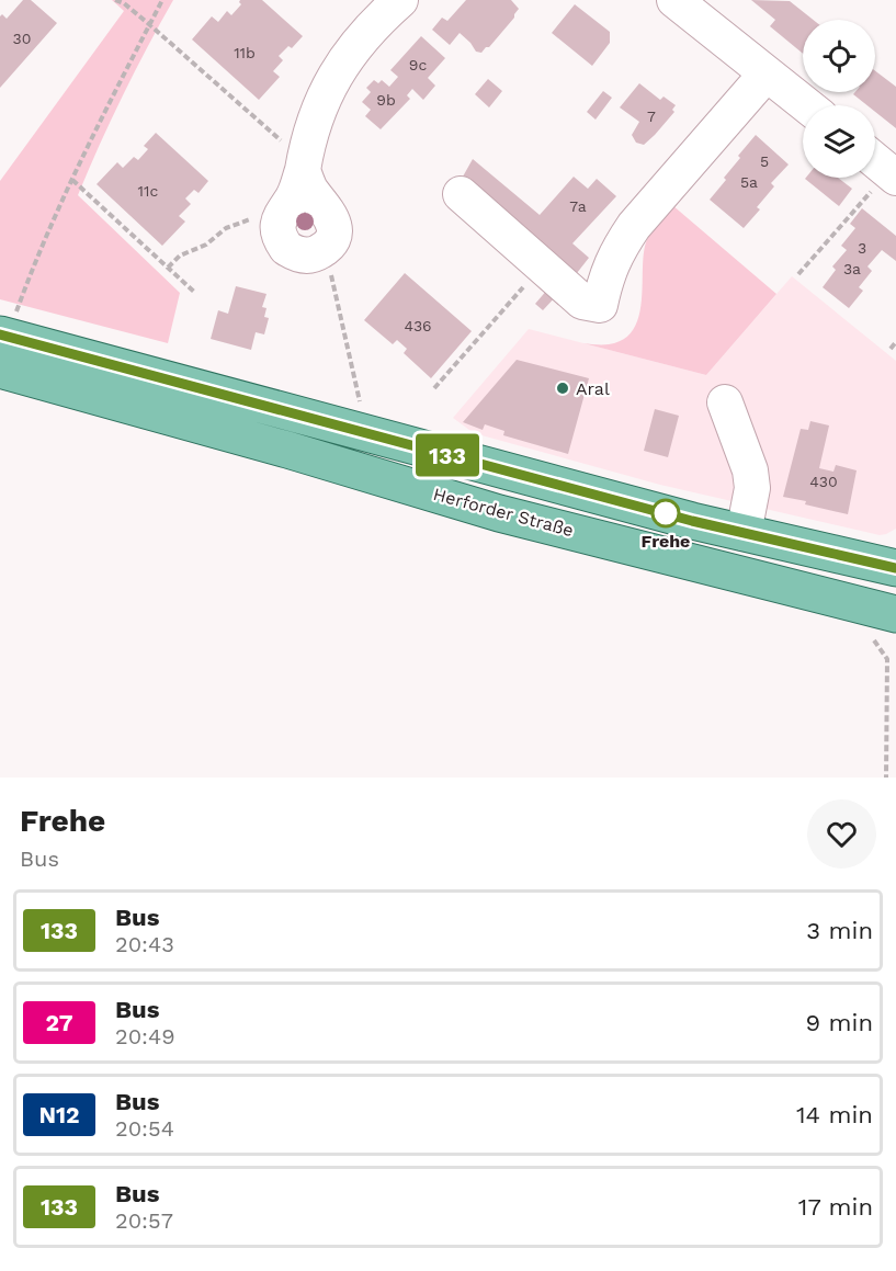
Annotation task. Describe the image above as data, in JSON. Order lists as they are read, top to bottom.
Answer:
{
  "streets": {
    "main road": ["Herforder Straße"]
  },
  "places": ["Aral", "Frehe"],
  "lines": ["bus line 133"],
  "house_numbers": [
    "30",
    "11b",
    "9c",
    "9b",
    "7",
    "5",
    "5a",
    "11c",
    "7a",
    "3",
    "3a",
    "436",
    "430"
  ],
  "page": {
    "on_map": "133",
    "heading": ["Frehe", "Bus"],
    "list": [
      {
        "mark": "133",
        "name": "Bus",
        "note": "20:43",
        "value": "3 min"
      },
      {
        "mark": "27",
        "name": "Bus",
        "note": "20:49",
        "value": "9 min"
      },
      {
        "mark": "N12",
        "name": "Bus",
        "note": "20:54",
        "value": "14 min"
      },
      {
        "mark": "133",
        "name": "Bus",
        "note": "20:57",
        "value": "17 min"
      }
    ]
  }
}
